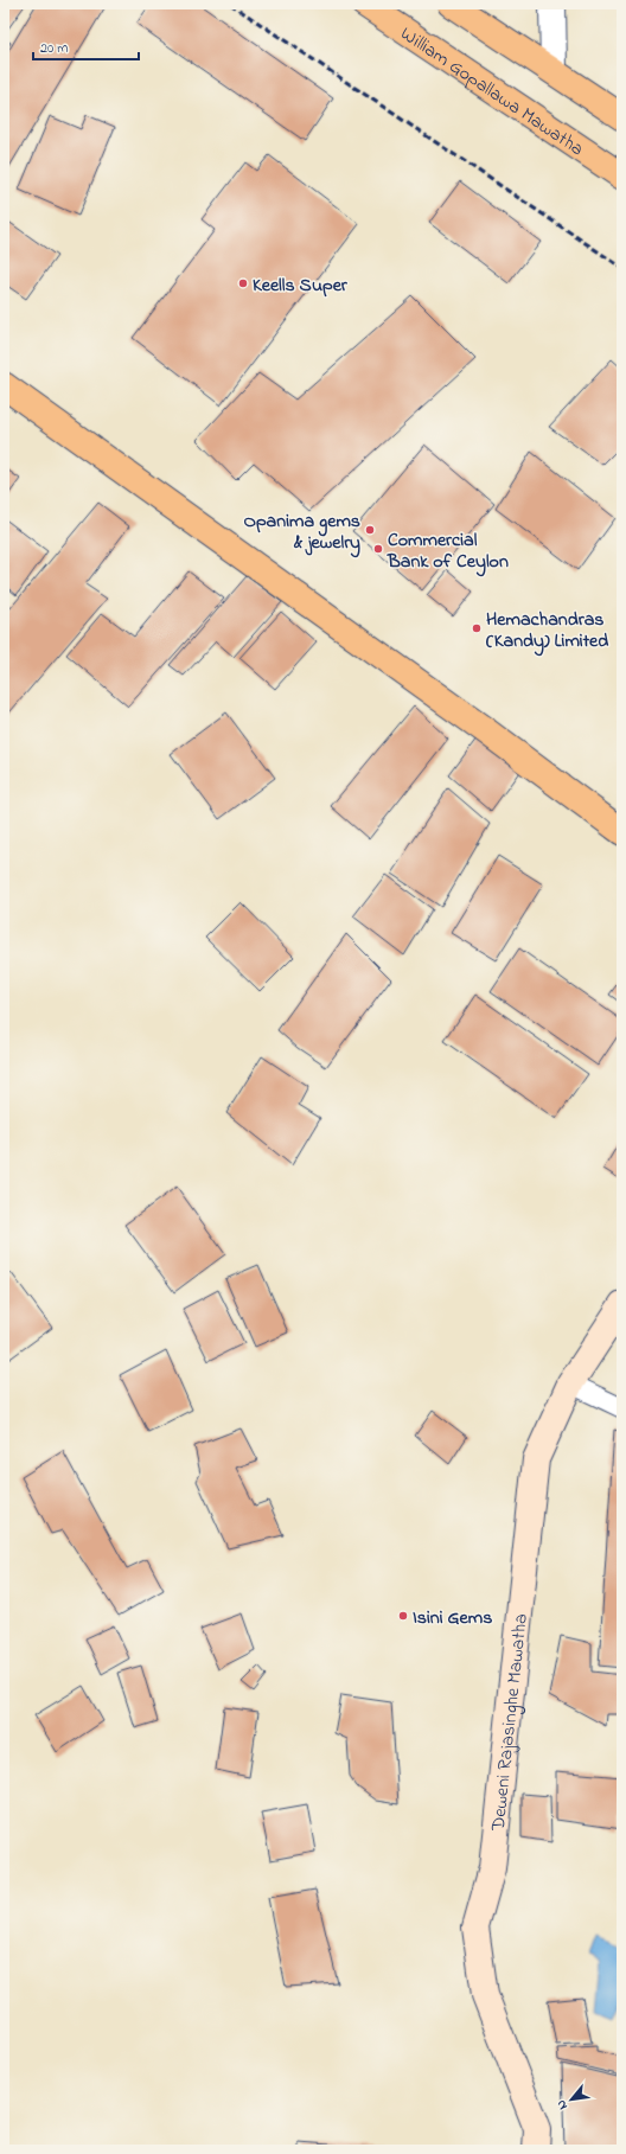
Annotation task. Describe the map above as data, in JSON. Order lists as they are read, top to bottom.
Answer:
{
  "streets": {
    "main road": ["William Gopallawa Mawatha"],
    "street": ["Deweni Rajasinghe Mawatha"]
  },
  "places": [
    "Keells Super",
    "Opanima gems & jewelry",
    "Commercial Bank of Ceylon",
    "Hemachandras (Kandy) Limited",
    "Isini Gems"
  ],
  "scale_bar": "20 m",
  "north": "bottom left"
}
